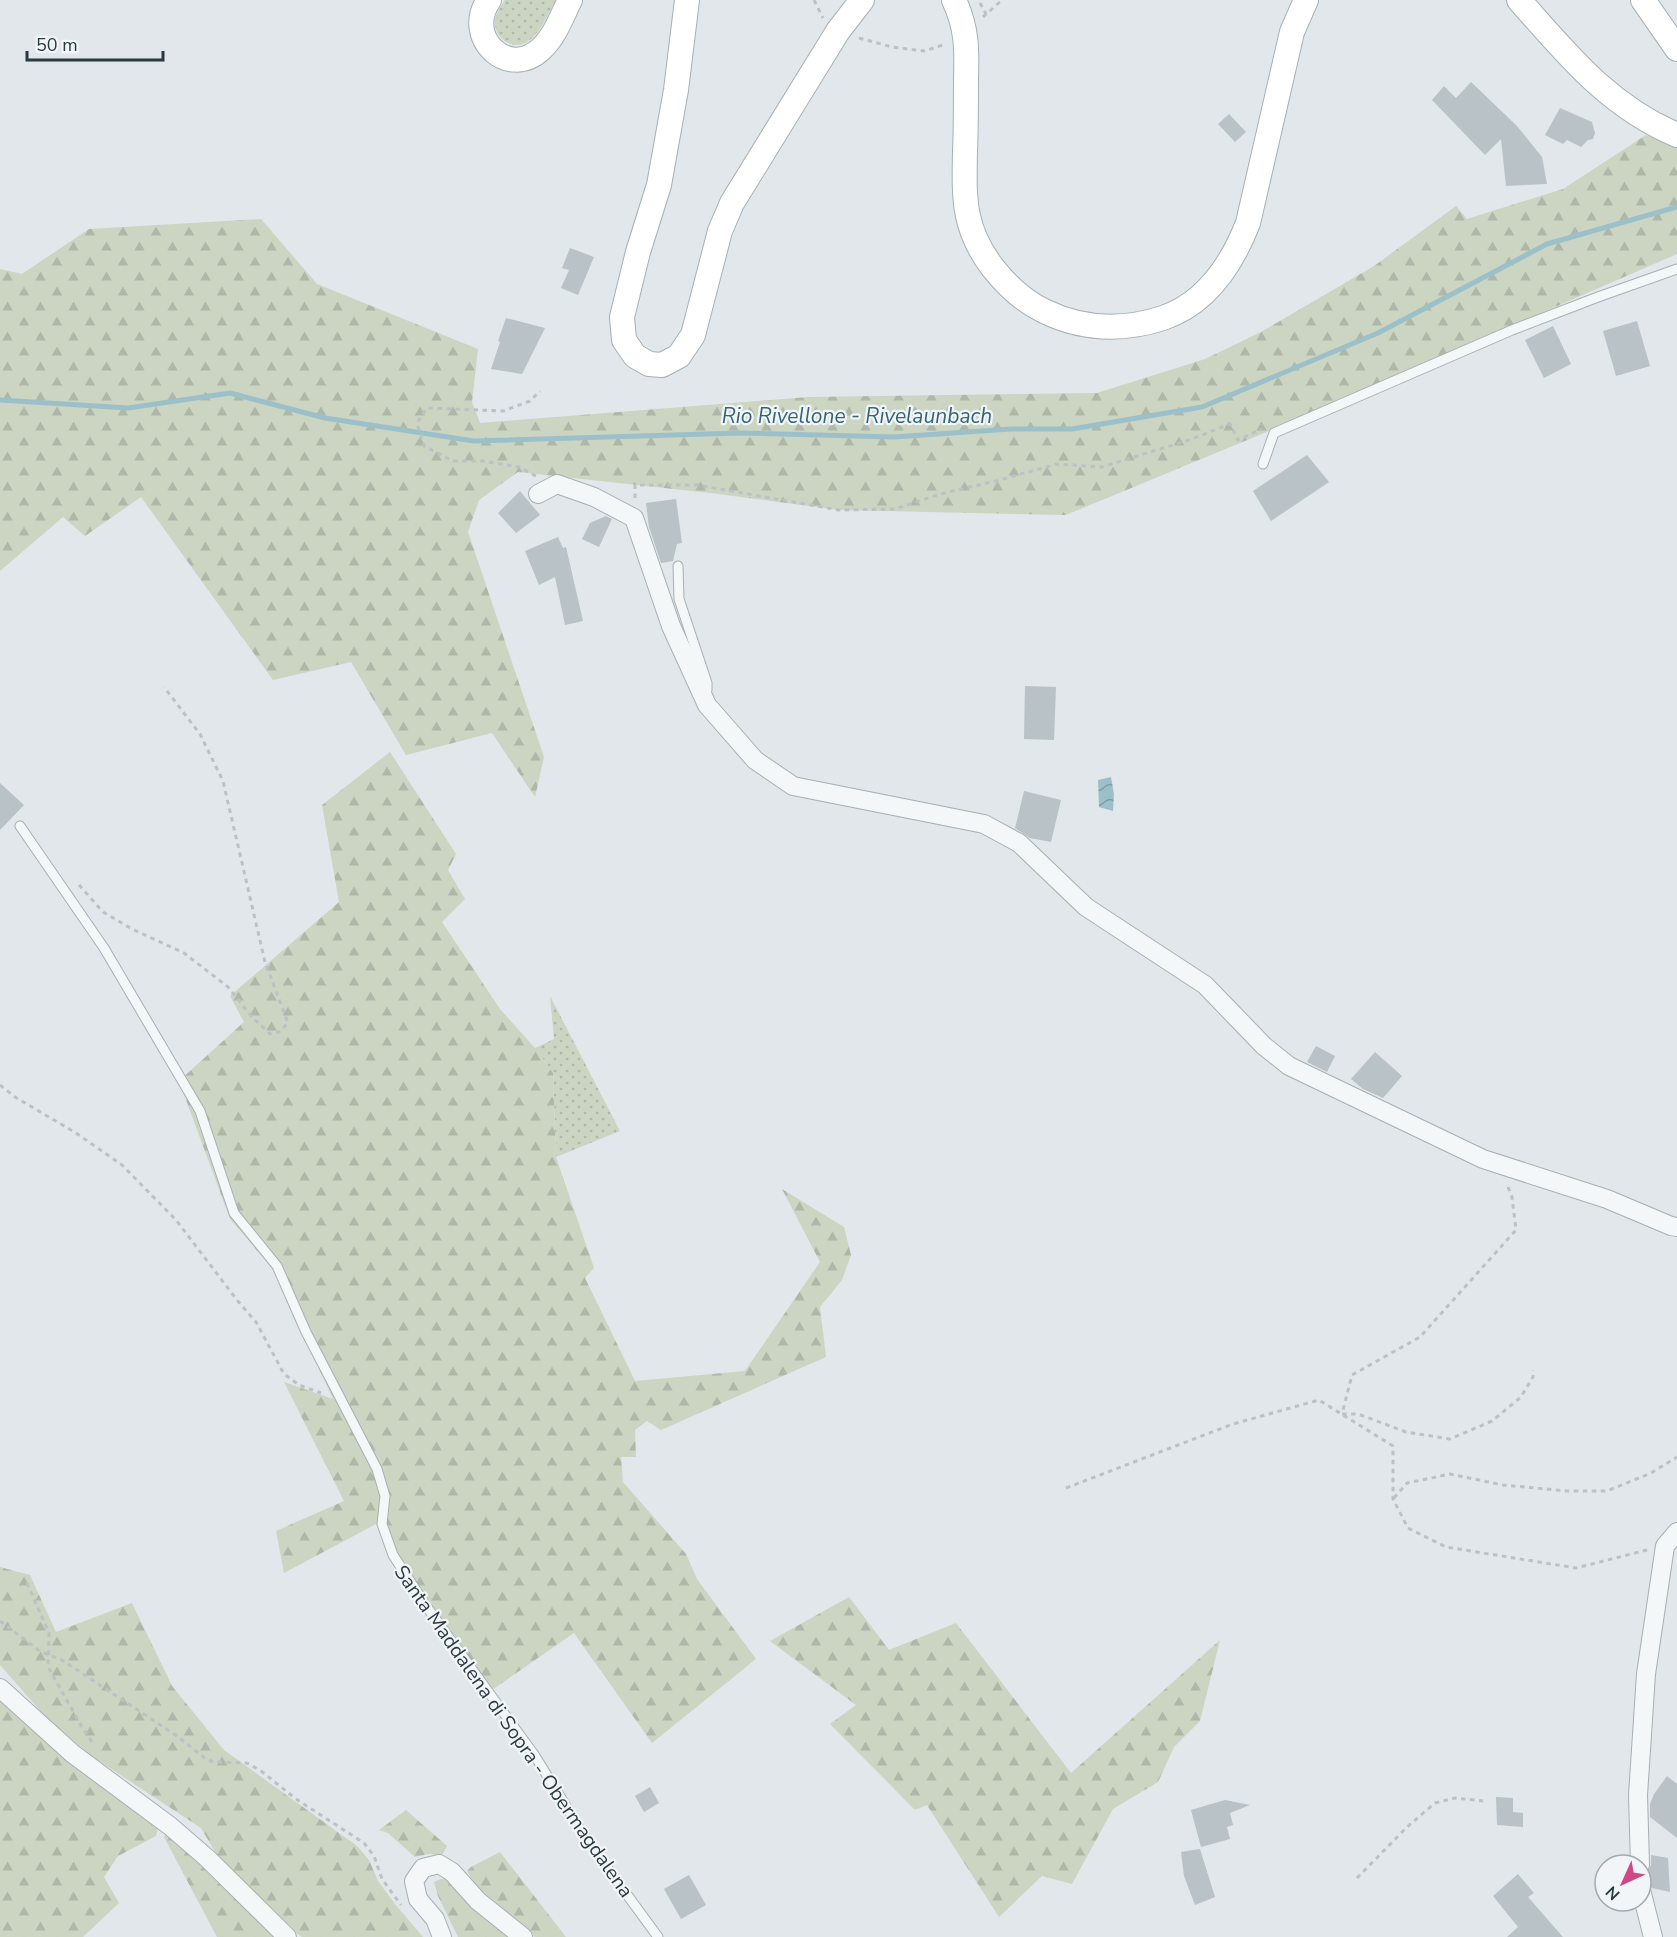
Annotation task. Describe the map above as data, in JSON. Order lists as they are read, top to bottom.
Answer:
{
  "streets": {
    "lane": ["Santa Maddalena di Sopra - Obermagdalena"]
  },
  "water": ["Rio Rivellone - Rivelaunbach"],
  "scale_bar": "50 m",
  "north": "bottom left"
}
